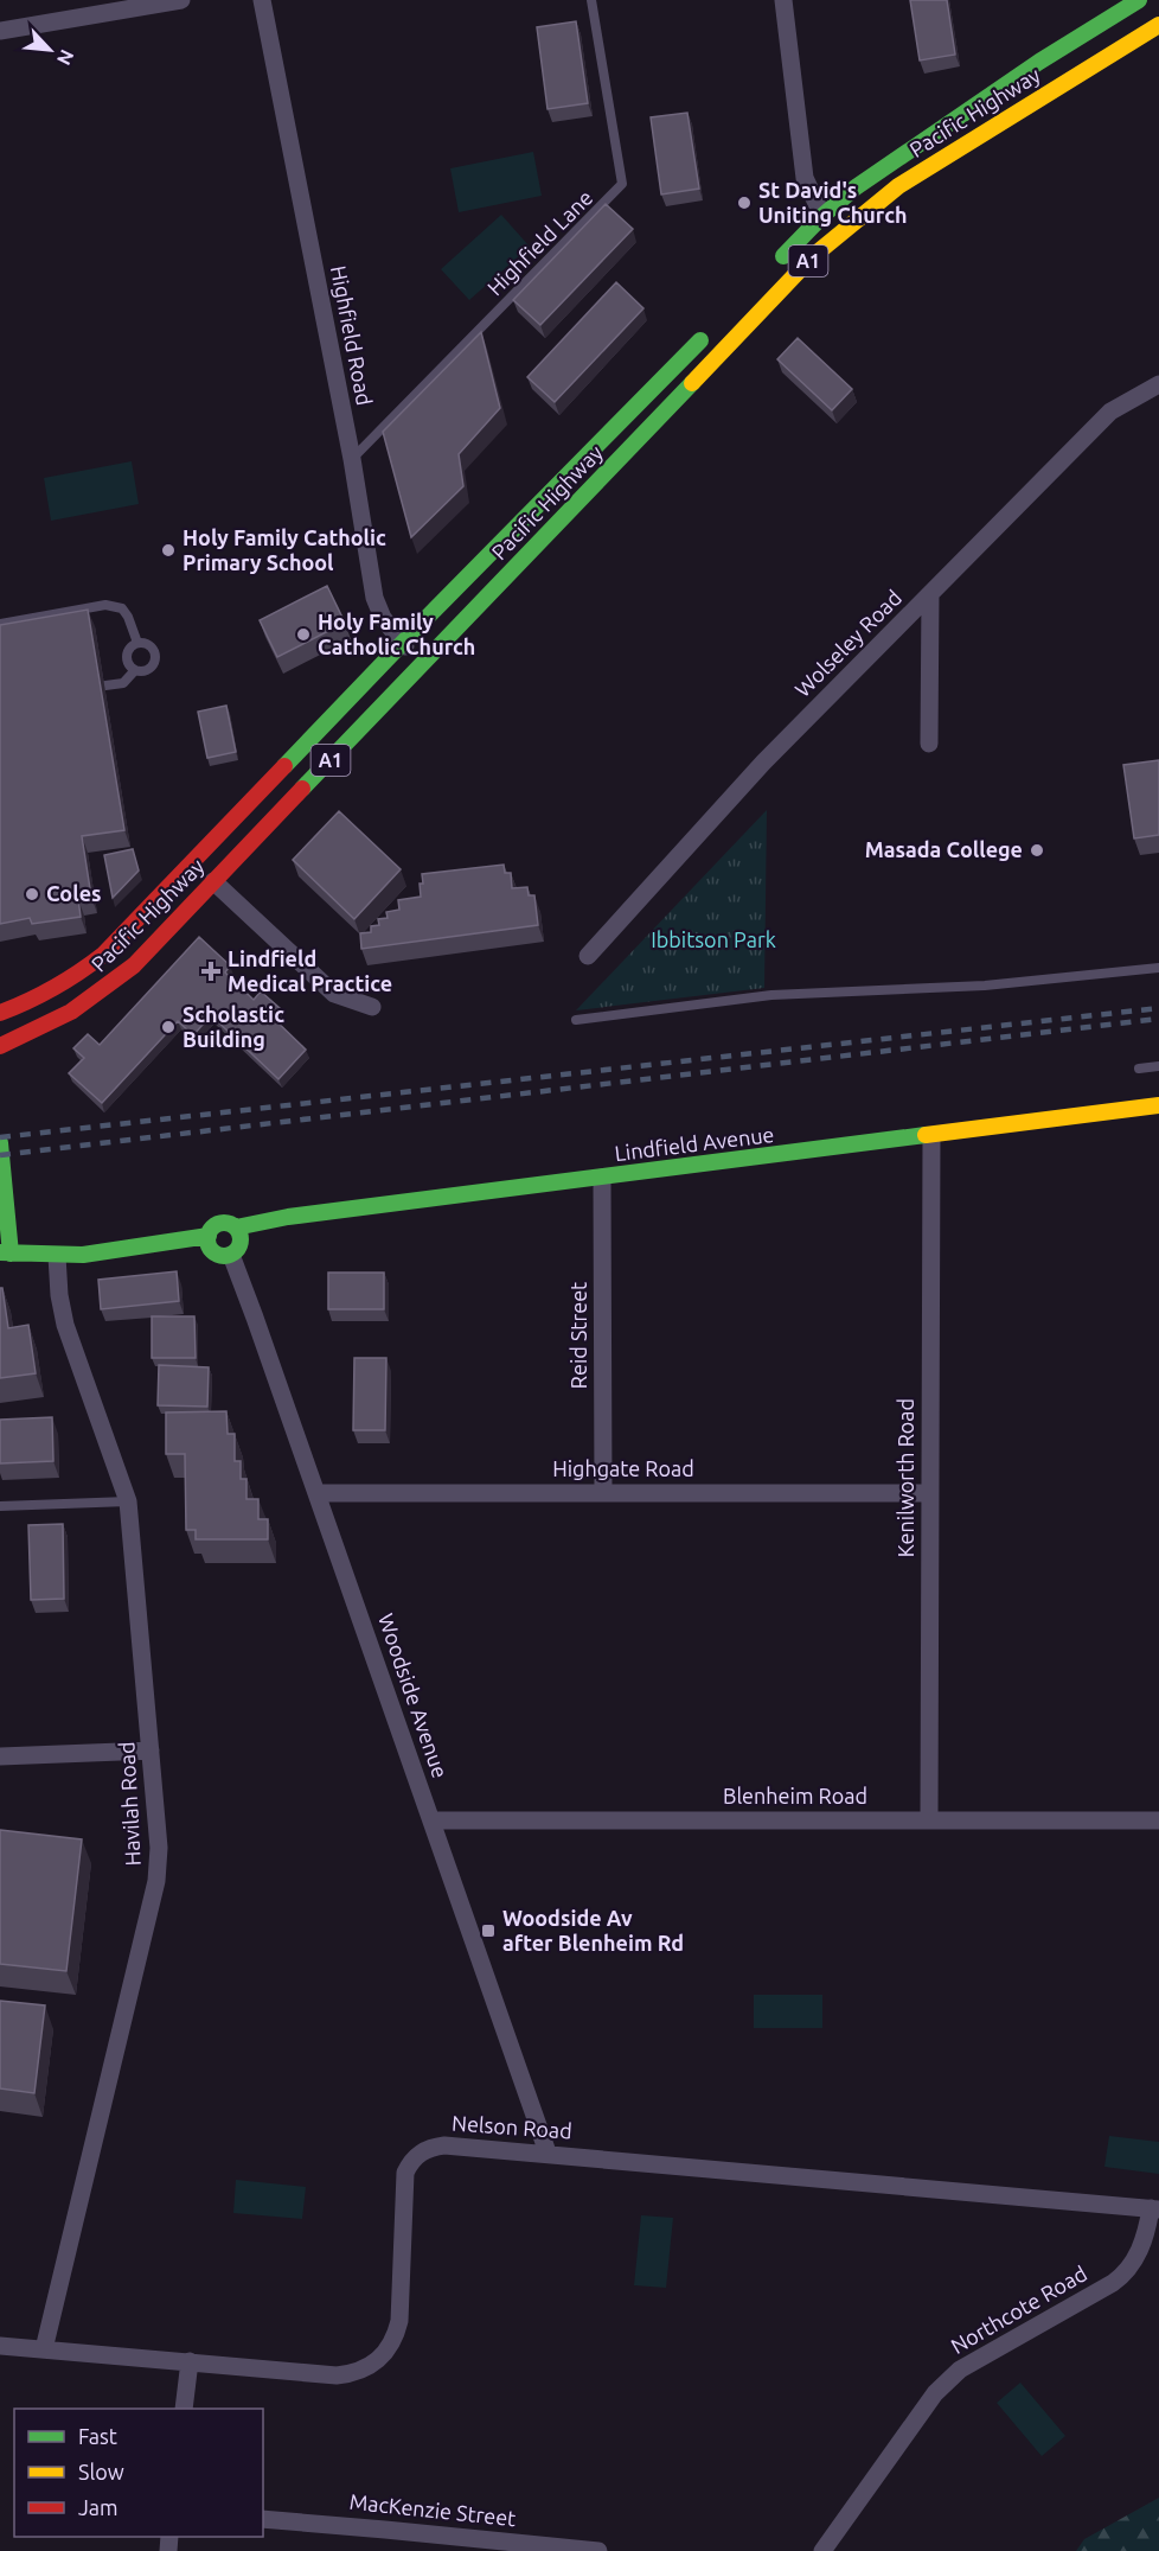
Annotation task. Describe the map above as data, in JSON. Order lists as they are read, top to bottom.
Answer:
{
  "streets": {
    "main road": ["Pacific Highway", "A1", "Lindfield Avenue"],
    "street": [
      "Highfield Road",
      "Wolseley Road",
      "Reid Street",
      "Highgate Road",
      "Kenilworth Road",
      "Woodside Avenue",
      "Blenheim Road",
      "Havilah Road",
      "Nelson Road",
      "Northcote Road",
      "MacKenzie Street"
    ],
    "lane": ["Highfield Lane"]
  },
  "crossings": [
    ["Pacific Highway", "Highfield Road"],
    ["Highfield Lane", "Highfield Road"],
    ["Lindfield Avenue", "Reid Street"],
    ["Lindfield Avenue", "Kenilworth Road"],
    ["Lindfield Avenue", "Woodside Avenue"],
    ["Reid Street", "Highgate Road"],
    ["Highgate Road", "Kenilworth Road"],
    ["Highgate Road", "Woodside Avenue"],
    ["Kenilworth Road", "Blenheim Road"],
    ["Woodside Avenue", "Blenheim Road"],
    ["Woodside Avenue", "Nelson Road"],
    ["Havilah Road", "Nelson Road"],
    ["Nelson Road", "Northcote Road"]
  ],
  "parks": ["Ibbitson Park"],
  "places": {
    "other": [
      "St David's Uniting Church",
      "Holy Family Catholic Primary School",
      "Holy Family Catholic Church",
      "Masada College",
      "Coles",
      "Scholastic Building"
    ],
    "health": ["Lindfield Medical Practice"],
    "transit": ["Woodside Av after Blenheim Rd"]
  },
  "legend": ["Fast", "Slow", "Jam"],
  "north": "bottom right"
}
